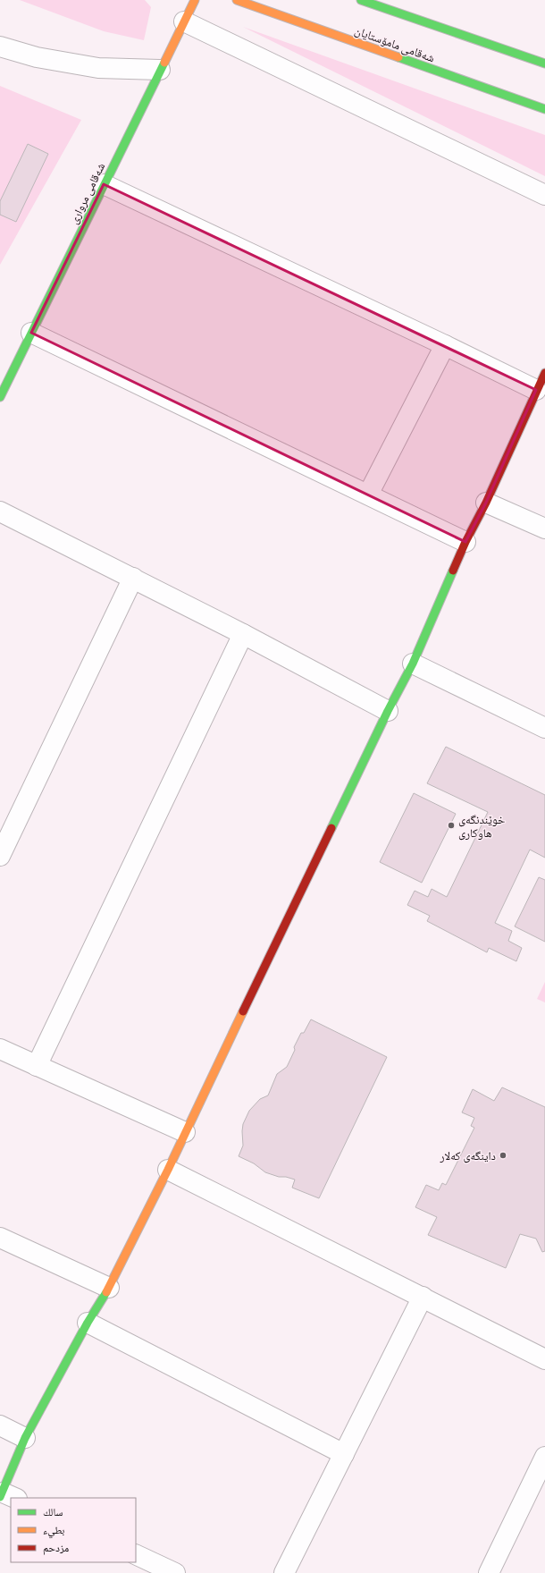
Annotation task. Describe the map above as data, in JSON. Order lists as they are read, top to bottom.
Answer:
{
  "streets": {
    "street": ["شەقامی مامۆستایان", "شەقامی مرواری"]
  },
  "places": ["خوێندنگەی هاوکاری", "داینگەی کەلار"],
  "legend": ["سالك", "بطيء", "مزدحم"]
}
